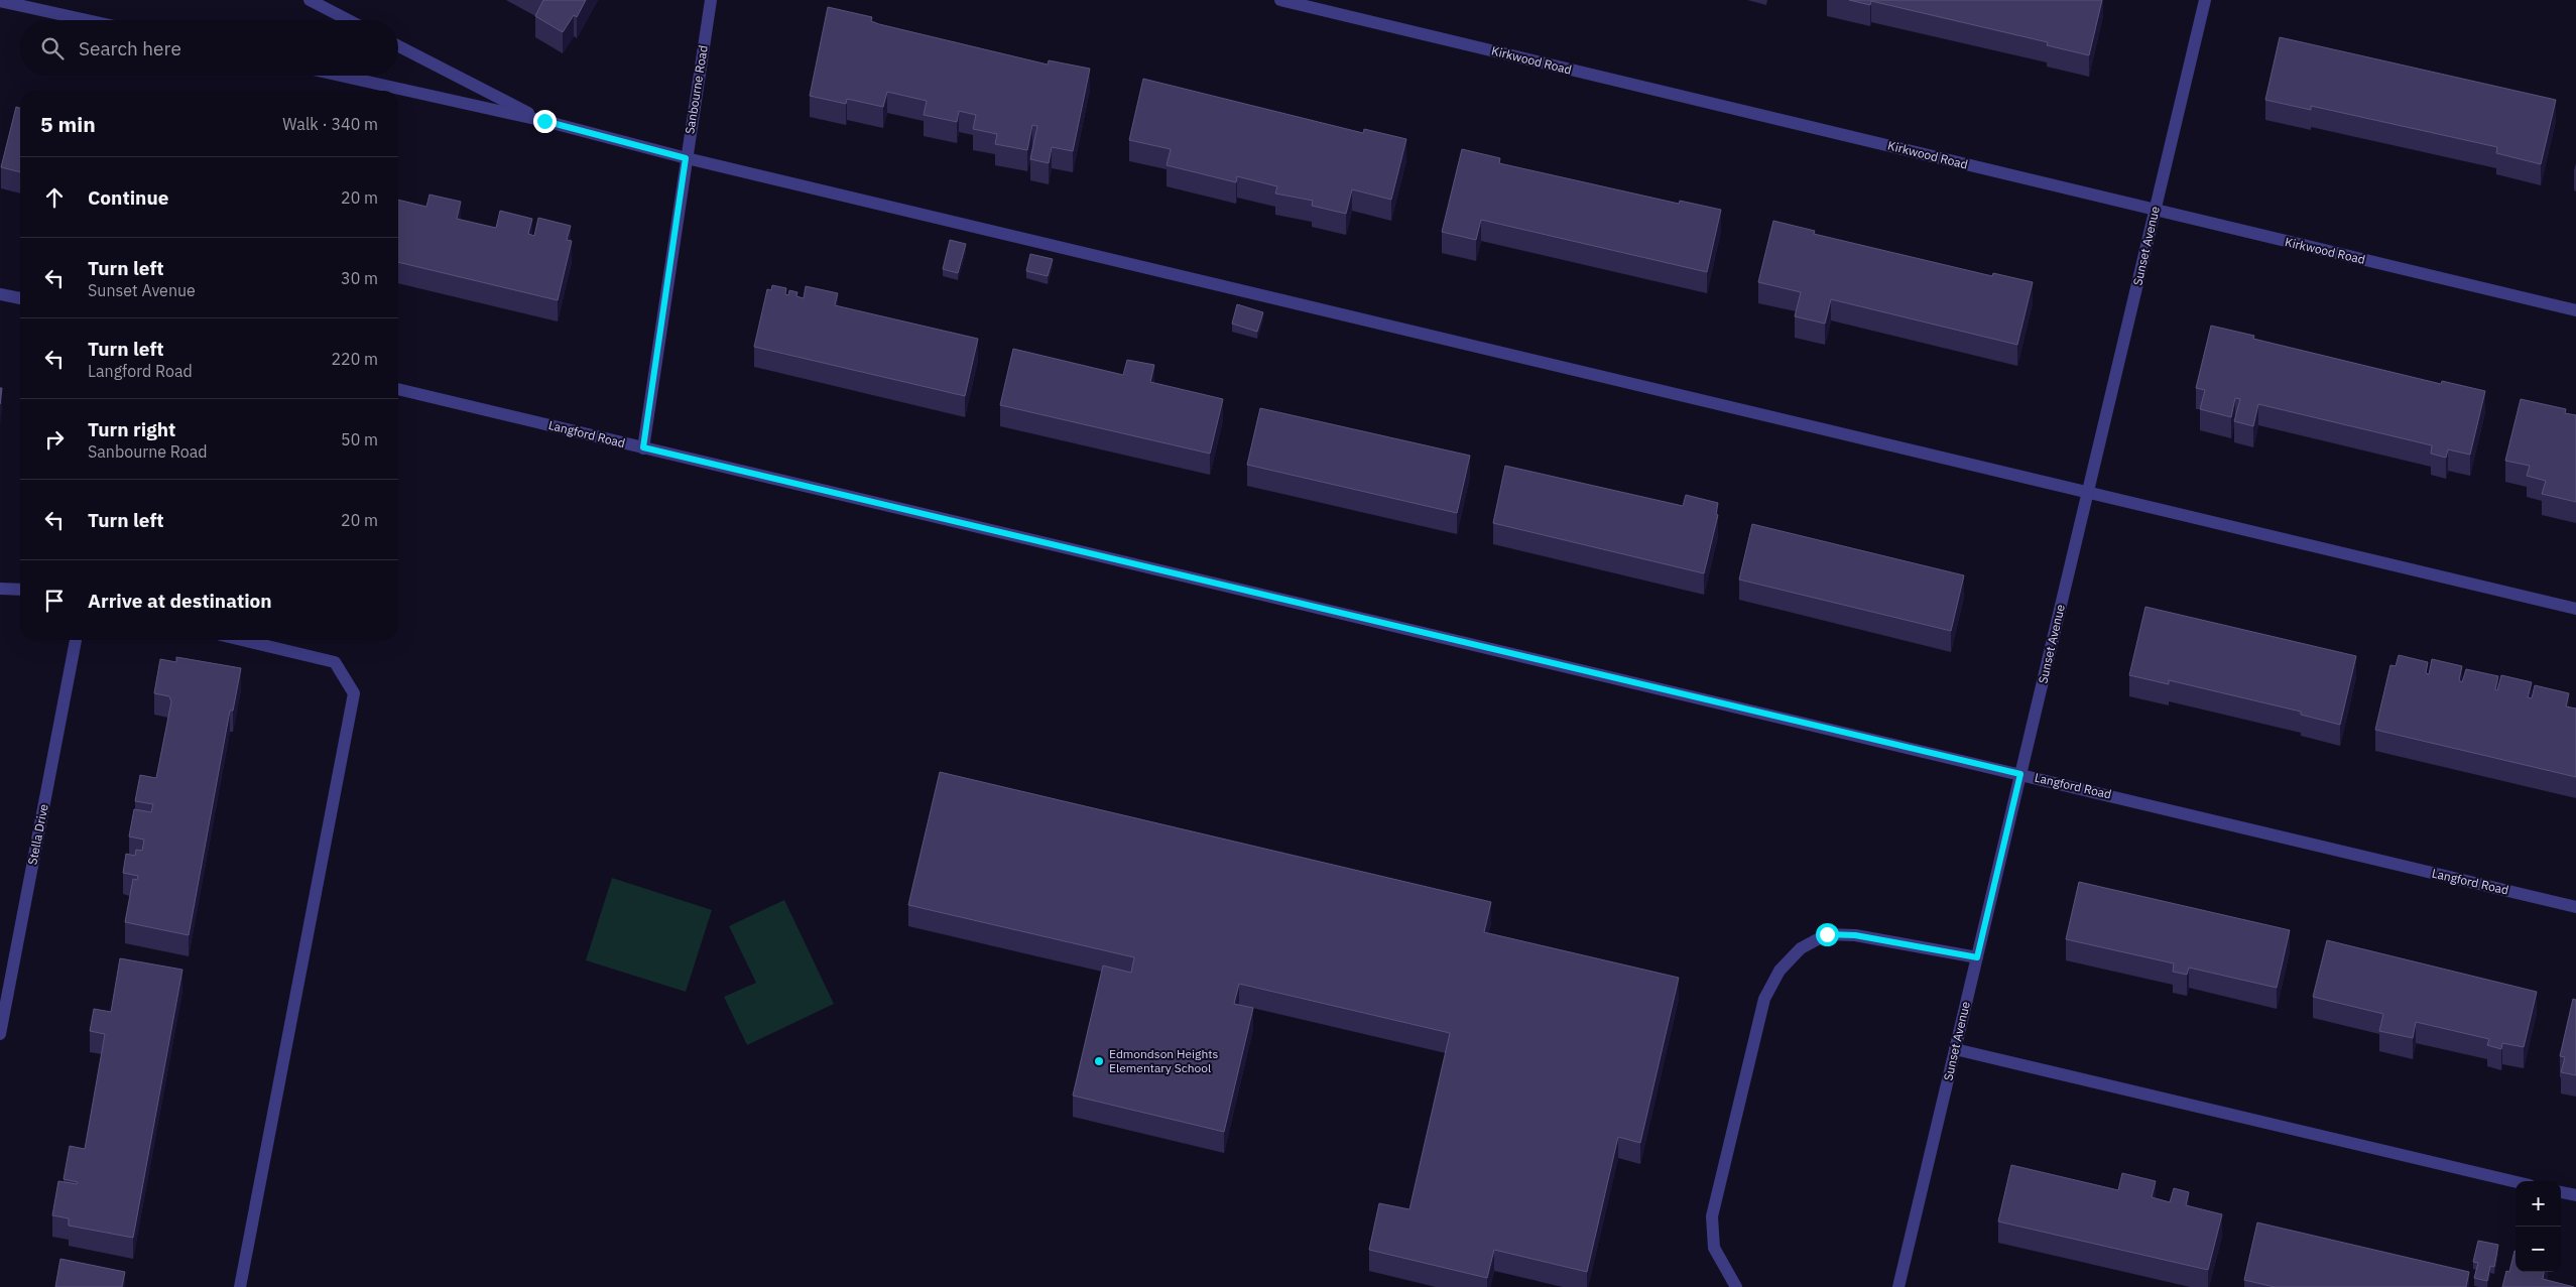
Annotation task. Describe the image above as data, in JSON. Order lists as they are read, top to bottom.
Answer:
{
  "streets": {
    "street": [
      "Kirkwood Road",
      "Sanbourne Road",
      "Sunset Avenue",
      "Langford Road",
      "Stella Drive"
    ]
  },
  "crossings": [
    ["Kirkwood Road", "Sunset Avenue"],
    ["Sanbourne Road", "Langford Road"],
    ["Sunset Avenue", "Langford Road"]
  ],
  "places": ["Edmondson Heights Elementary School"],
  "page": {
    "search": "Search here",
    "heading": ["5 min", "Walk · 340 m"],
    "list": [
      ["Continue", "20 m"],
      ["Turn left", "Sunset Avenue", "30 m"],
      ["Turn left", "Langford Road", "220 m"],
      ["Turn right", "Sanbourne Road", "50 m"],
      ["Turn left", "20 m"],
      "Arrive at destination"
    ],
    "map_buttons": ["+", "−"]
  }
}
